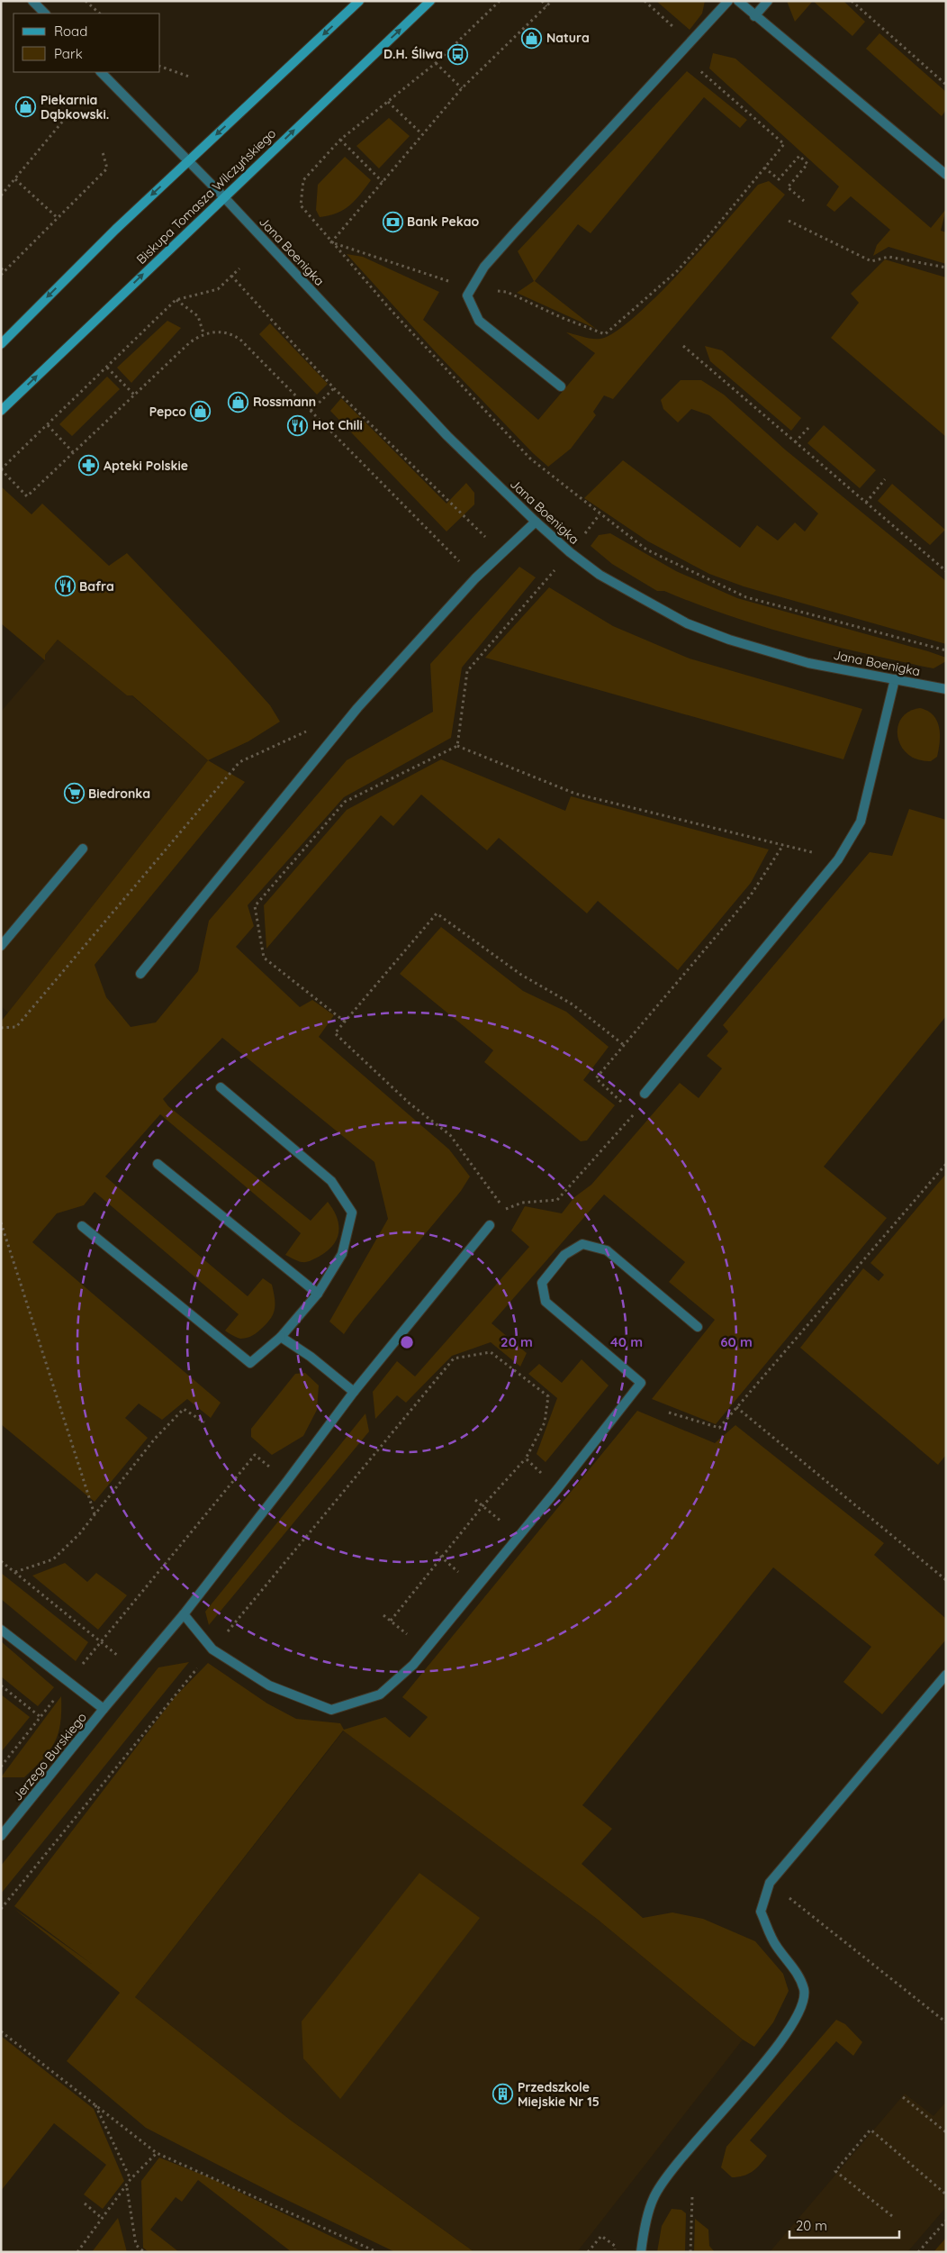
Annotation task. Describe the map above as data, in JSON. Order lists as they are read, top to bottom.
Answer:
{
  "streets": {
    "street": ["Biskupa Tomasza Wilczyńskiego", "Jana Boenigka", "Jerzego Burskiego"]
  },
  "crossings": [
    ["Biskupa Tomasza Wilczyńskiego", "Jana Boenigka"]
  ],
  "places": {
    "shop": [
      "Natura",
      "Piekarnia Dąbkowski.",
      "Rossmann",
      "Pepco"
    ],
    "bus stop": ["D.H. Śliwa"],
    "bank": ["Bank Pekao"],
    "restaurant": ["Hot Chili", "Bafra"],
    "pharmacy": ["Apteki Polskie"],
    "supermarket": ["Biedronka"],
    "building": ["Przedszkole Miejskie Nr 15"]
  },
  "legend": ["Road", "Park"],
  "scale_bar": "20 m",
  "rings": ["20 m", "40 m", "60 m"]
}
